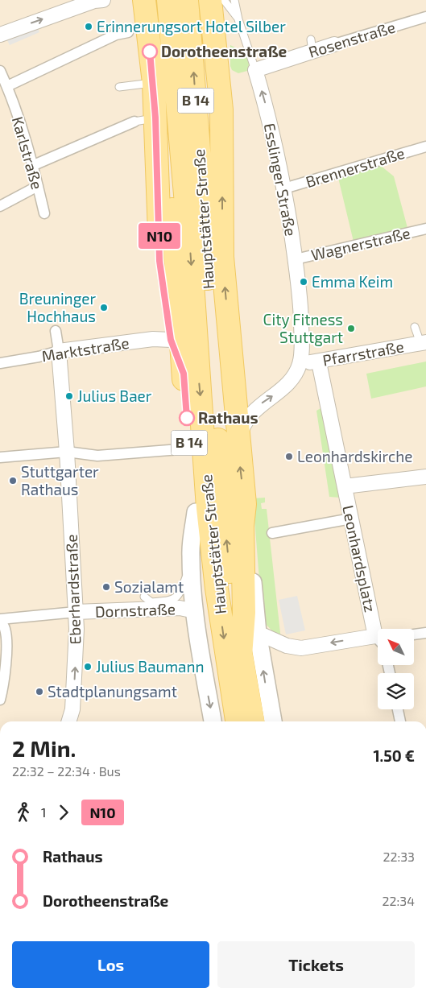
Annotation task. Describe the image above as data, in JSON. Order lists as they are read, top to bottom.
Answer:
{
  "streets": {
    "main road": ["B 14", "Hauptstätter Straße"],
    "street": [
      "Rosenstraße",
      "Karlstraße",
      "Brennerstraße",
      "Esslinger Straße",
      "Wagnerstraße",
      "Marktstraße",
      "Pfarrstraße",
      "Leonhardsplatz",
      "Eberhardstraße",
      "Dornstraße"
    ]
  },
  "crossings": [
    ["Rosenstraße", "Esslinger Straße"],
    ["B 14", "Hauptstätter Straße"],
    ["B 14", "Marktstraße"],
    ["Brennerstraße", "Esslinger Straße"],
    ["Esslinger Straße", "Wagnerstraße"],
    ["Esslinger Straße", "Pfarrstraße"],
    ["Marktstraße", "Eberhardstraße"],
    ["Pfarrstraße", "Leonhardsplatz"],
    ["Eberhardstraße", "Dornstraße"]
  ],
  "places": [
    "Erinnerungsort Hotel Silber",
    "Dorotheenstraße",
    "Emma Keim",
    "Breuninger Hochhaus",
    "City Fitness Stuttgart",
    "Julius Baer",
    "Rathaus",
    "Leonhardskirche",
    "Stuttgarter Rathaus",
    "Sozialamt",
    "Julius Baumann",
    "Stadtplanungsamt"
  ],
  "lines": ["bus line N10"],
  "north": "top left",
  "page": {
    "on_map": "N10",
    "heading": ["2 Min.", "22:32 – 22:34 · Bus", "1.50 €"],
    "legs": ["1", "N10"],
    "list": [
      {
        "name": "Rathaus",
        "value": "22:33"
      },
      {
        "name": "Dorotheenstraße",
        "value": "22:34"
      }
    ],
    "buttons": ["Los", "Tickets"]
  }
}
